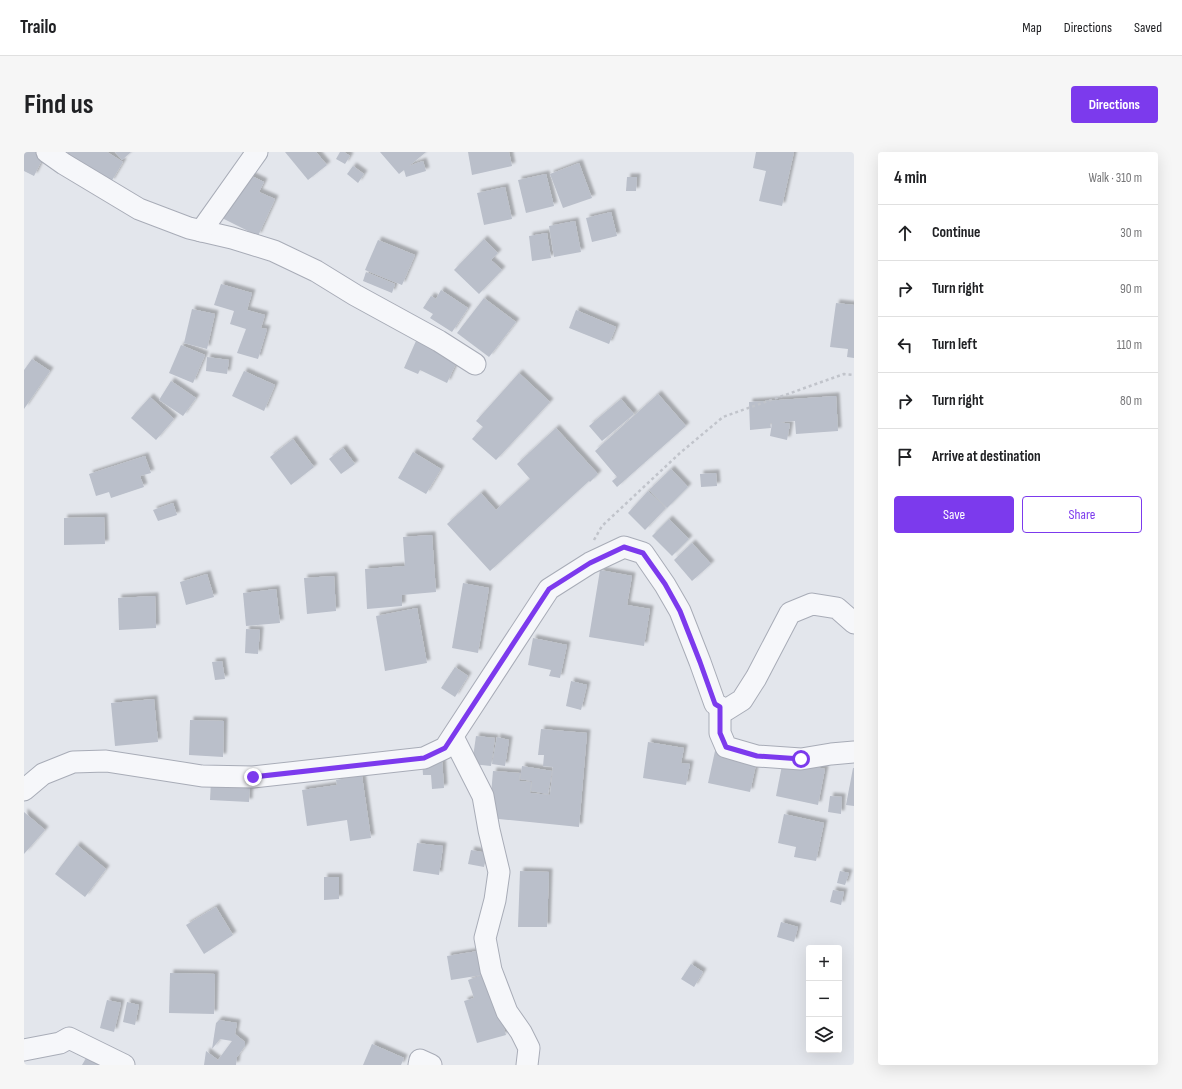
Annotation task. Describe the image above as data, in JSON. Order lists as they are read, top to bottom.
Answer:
{
  "page": {
    "header": "Trailo",
    "nav": ["Map", "Directions", "Saved"],
    "buttons": [
      "Directions",
      ["Save", "Share"]
    ],
    "title": "Find us",
    "heading": ["4 min", "Walk · 310 m"],
    "list": [
      ["Continue", "30 m"],
      ["Turn right", "90 m"],
      ["Turn left", "110 m"],
      ["Turn right", "80 m"],
      "Arrive at destination"
    ],
    "map_buttons": ["+", "−"]
  }
}
